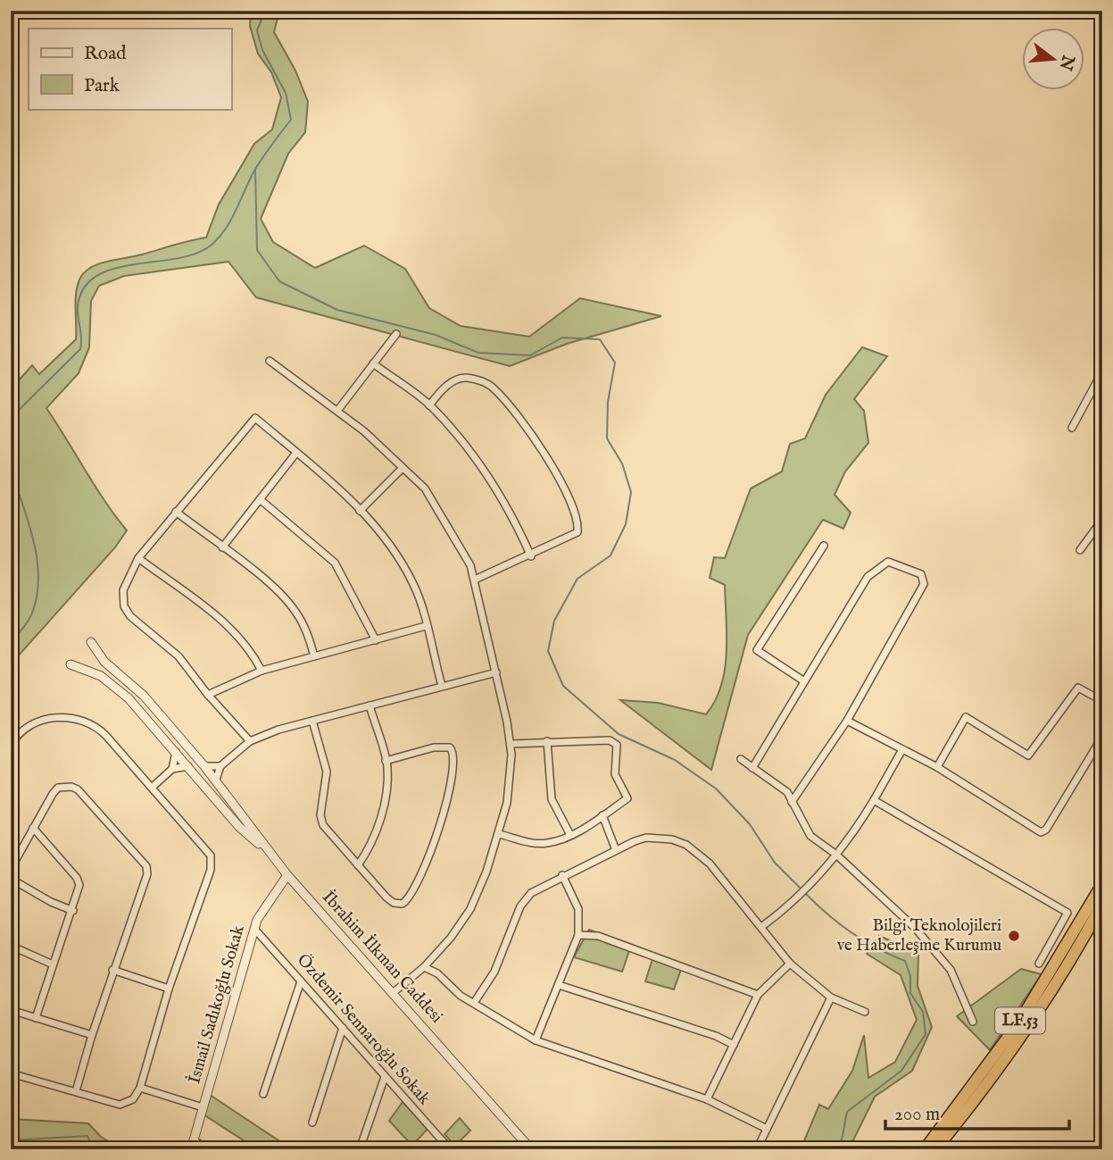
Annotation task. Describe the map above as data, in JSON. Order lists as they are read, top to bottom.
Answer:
{
  "streets": {
    "highway": ["LF.53"],
    "street": ["İbrahim İlkman Caddesi", "İsmail Sadıkoğlu Sokak", "Özdemir Sennaroğlu Sokak"]
  },
  "crossings": [
    ["İbrahim İlkman Caddesi", "İsmail Sadıkoğlu Sokak"],
    ["İsmail Sadıkoğlu Sokak", "Özdemir Sennaroğlu Sokak"]
  ],
  "places": ["Bilgi Teknolojileri ve Haberleşme Kurumu"],
  "legend": ["Road", "Park"],
  "scale_bar": "200 m",
  "north": "right"
}
